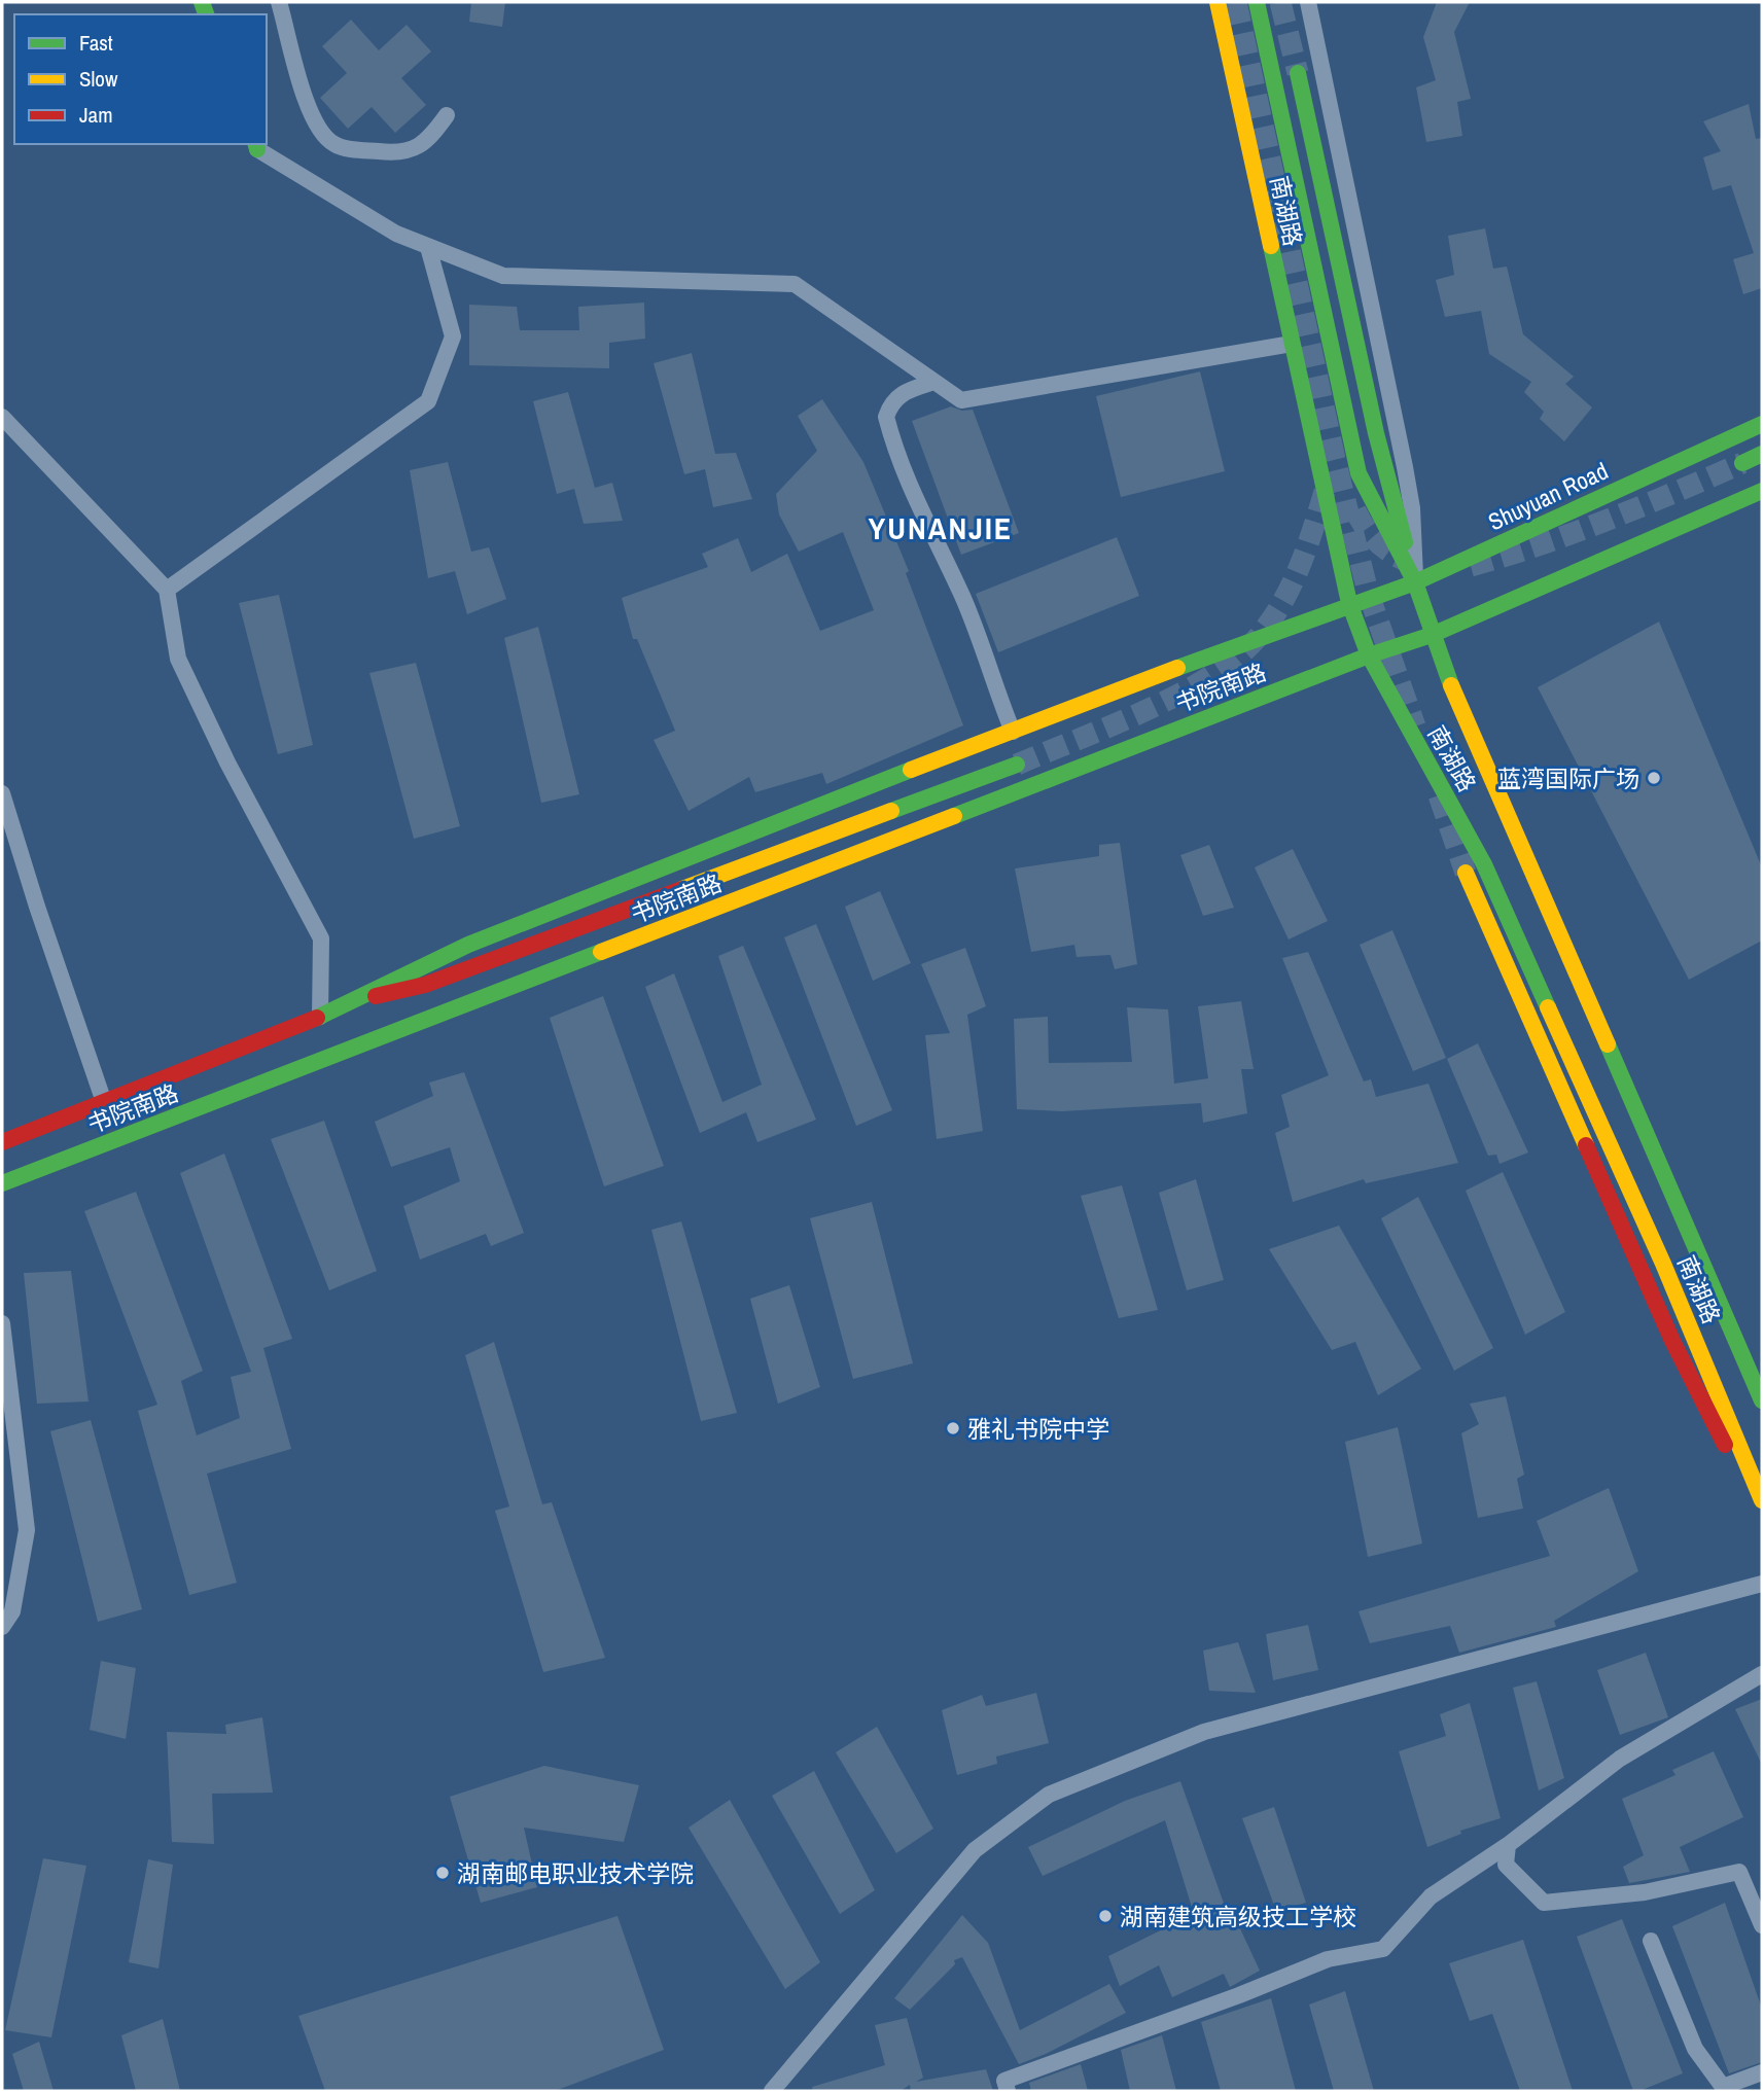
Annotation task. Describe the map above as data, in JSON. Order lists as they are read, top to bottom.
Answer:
{
  "streets": {
    "main road": ["南湖路", "Shuyuan Road", "书院南路"]
  },
  "crossings": [
    ["南湖路", "Shuyuan Road"],
    ["南湖路", "书院南路"],
    ["Shuyuan Road", "书院南路"]
  ],
  "districts": ["YUNANJIE"],
  "places": [
    "蓝湾国际广场",
    "雅礼书院中学",
    "湖南邮电职业技术学院",
    "湖南建筑高级技工学校"
  ],
  "legend": ["Fast", "Slow", "Jam"]
}
